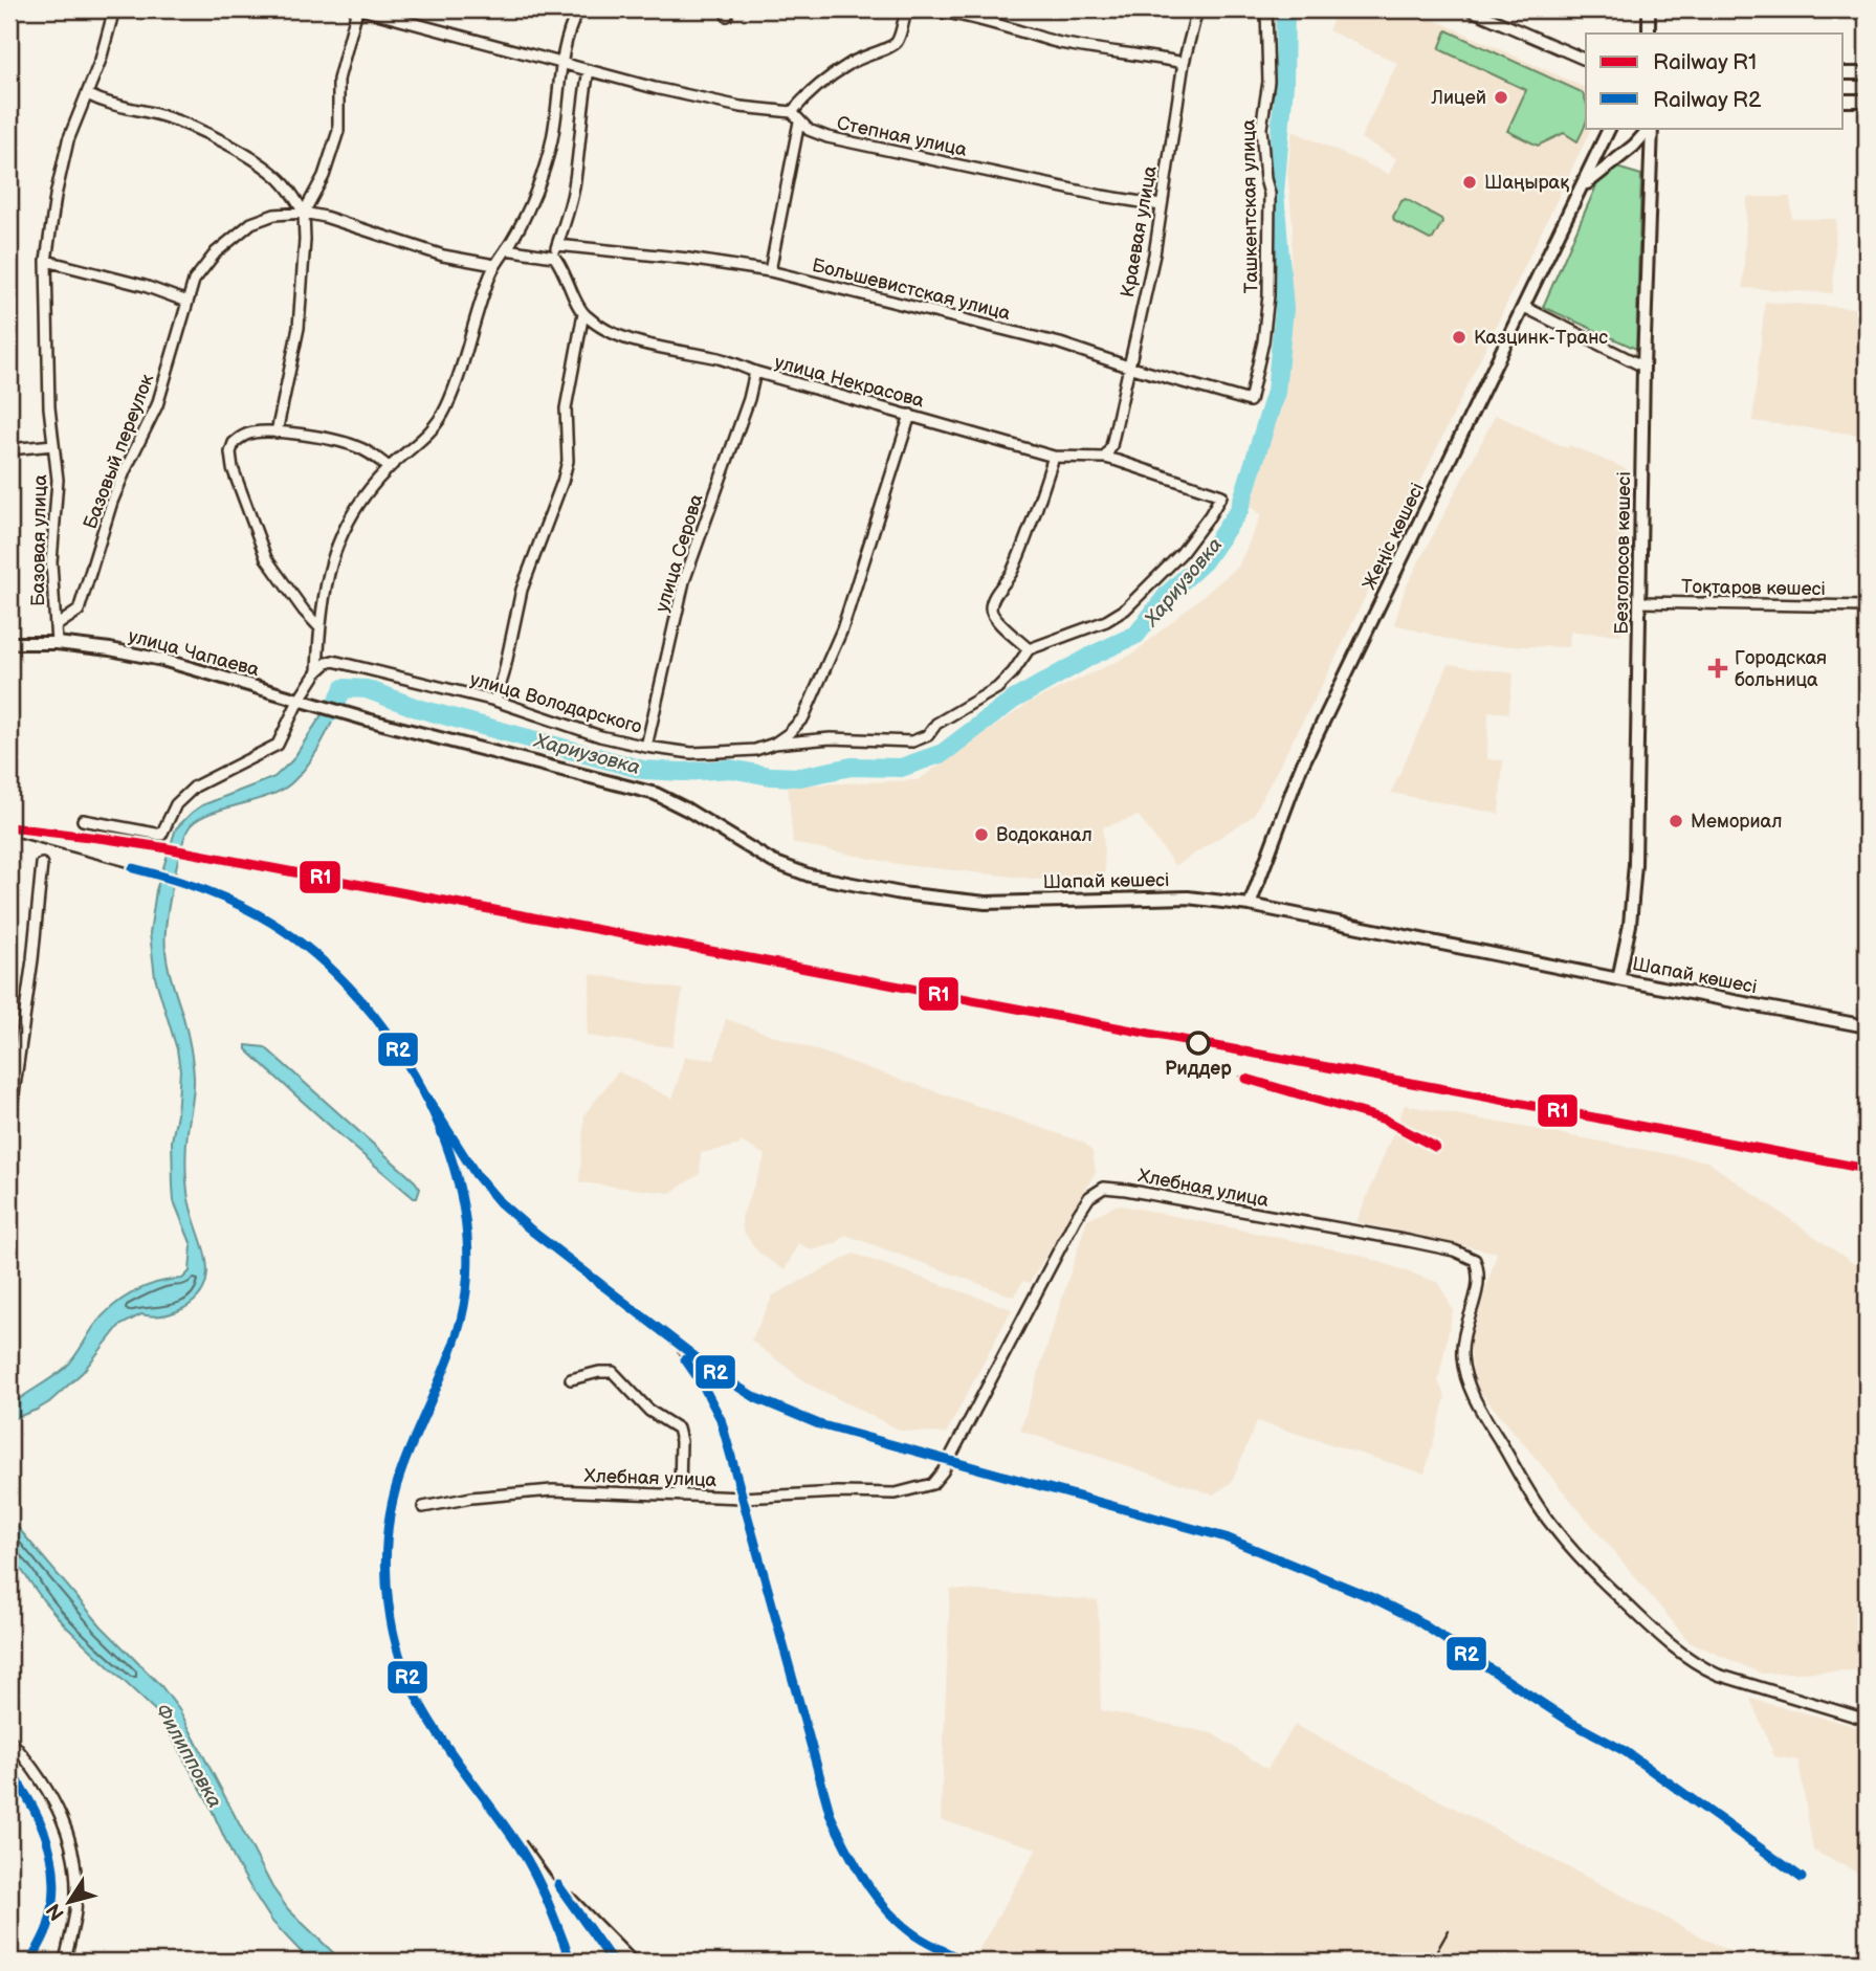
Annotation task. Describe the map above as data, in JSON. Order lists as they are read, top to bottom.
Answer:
{
  "streets": {
    "street": [
      "Степная улица",
      "Ташкентская улица",
      "Краевая улица",
      "Большевистская улица",
      "улица Некрасова",
      "Базовый переулок",
      "Жеңіс көшесі",
      "Базовая улица",
      "улица Серова",
      "Безголосов көшесі",
      "Тоқтаров көшесі",
      "улица Чапаева",
      "улица Володарского",
      "Шапай көшесі",
      "Хлебная улица"
    ]
  },
  "crossings": [
    ["Степная улица", "Краевая улица"],
    ["Ташкентская улица", "Большевистская улица"],
    ["Краевая улица", "Большевистская улица"],
    ["Краевая улица", "улица Некрасова"],
    ["улица Некрасова", "улица Серова"],
    ["улица Некрасова", "улица Володарского"],
    ["Базовый переулок", "Базовая улица"],
    ["Жеңіс көшесі", "Шапай көшесі"],
    ["Базовая улица", "улица Чапаева"],
    ["улица Серова", "улица Володарского"],
    ["Безголосов көшесі", "Тоқтаров көшесі"],
    ["Безголосов көшесі", "Шапай көшесі"],
    ["улица Чапаева", "Шапай көшесі"]
  ],
  "water": ["Хариузовка", "Филипповка"],
  "places": {
    "other": [
      "Лицей",
      "Шаңырақ",
      "Казцинк-Транс",
      "Мемориал",
      "Водоканал",
      "Риддер"
    ],
    "health": ["Городская больница"]
  },
  "lines": ["rail line R1", "rail line R2"],
  "legend": ["Railway R1", "Railway R2"],
  "north": "bottom left"
}
